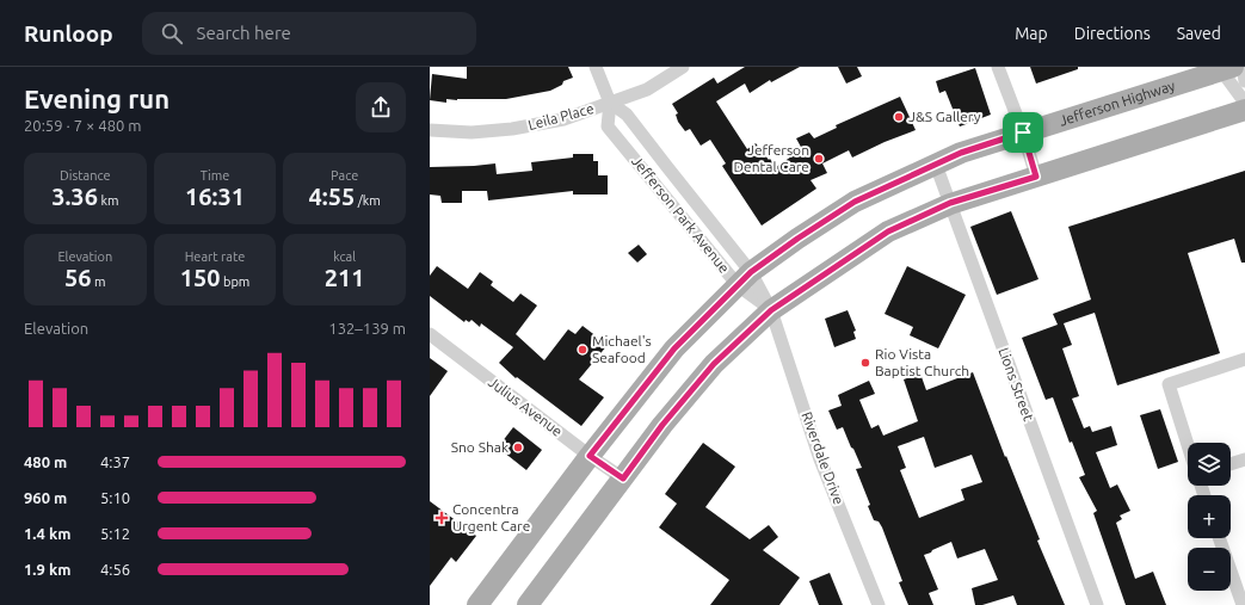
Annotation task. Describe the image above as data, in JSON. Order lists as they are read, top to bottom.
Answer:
{
  "streets": {
    "main road": ["Jefferson Highway"],
    "street": [
      "Leila Place",
      "Jefferson Park Avenue",
      "Lions Street",
      "Julius Avenue",
      "Riverdale Drive"
    ]
  },
  "crossings": [
    ["Jefferson Highway", "Jefferson Park Avenue"],
    ["Jefferson Highway", "Lions Street"],
    ["Jefferson Highway", "Julius Avenue"],
    ["Leila Place", "Jefferson Park Avenue"],
    ["Jefferson Park Avenue", "Riverdale Drive"]
  ],
  "places": {
    "other": [
      "J&S Gallery",
      "Jefferson Dental Care",
      "Michael's Seafood",
      "Rio Vista Baptist Church",
      "Sno Shak"
    ],
    "health": ["Concentra Urgent Care"]
  },
  "page": {
    "header": "Runloop",
    "search": "Search here",
    "nav": ["Map", "Directions", "Saved"],
    "heading": ["Evening run", "20:59 · 7 × 480 m"],
    "stats": [
      ["Distance", "3.36 km"],
      ["Time", "16:31"],
      ["Pace", "4:55 /km"],
      ["Elevation", "56 m"],
      ["Heart rate", "150 bpm"],
      ["kcal", "211"]
    ],
    "chart": ["Elevation", "132–139 m"],
    "map_buttons": ["+", "−"],
    "list": [
      {
        "name": "480 m",
        "note": "4:37"
      },
      {
        "name": "960 m",
        "note": "5:10"
      },
      {
        "name": "1.4 km",
        "note": "5:12"
      },
      {
        "name": "1.9 km",
        "note": "4:56"
      }
    ]
  }
}
